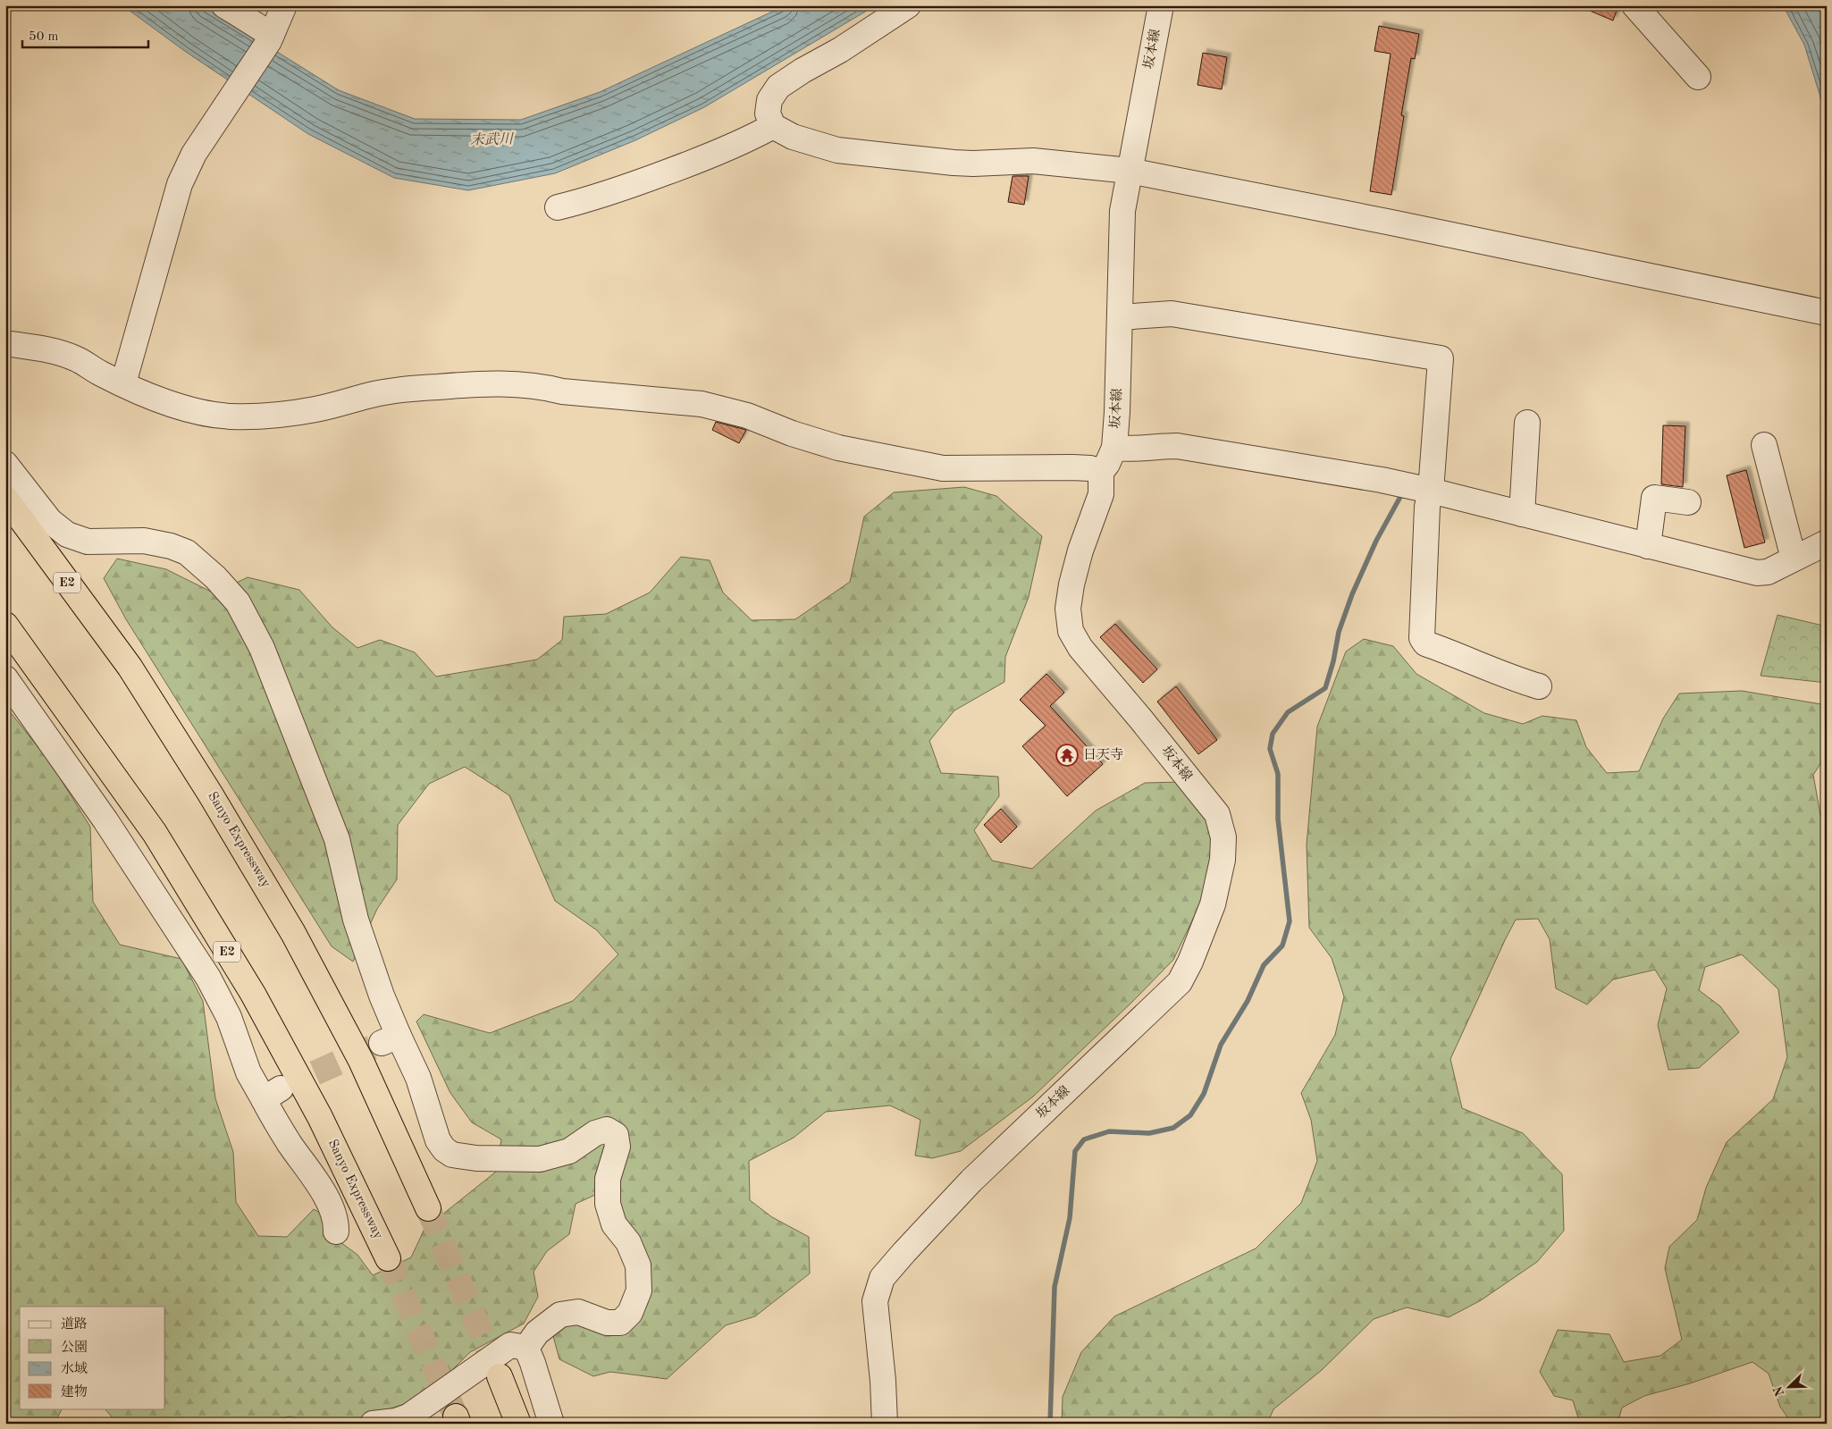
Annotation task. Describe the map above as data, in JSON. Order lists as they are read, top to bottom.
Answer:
{
  "streets": {
    "highway": ["E2", "Sanyo Expressway"],
    "street": ["坂本線"]
  },
  "water": ["末武川"],
  "places": {
    "temple": ["日天寺"]
  },
  "legend": [
    "道路",
    "公園",
    "水域",
    "建物"
  ],
  "scale_bar": "50 m",
  "north": "bottom left"
}
